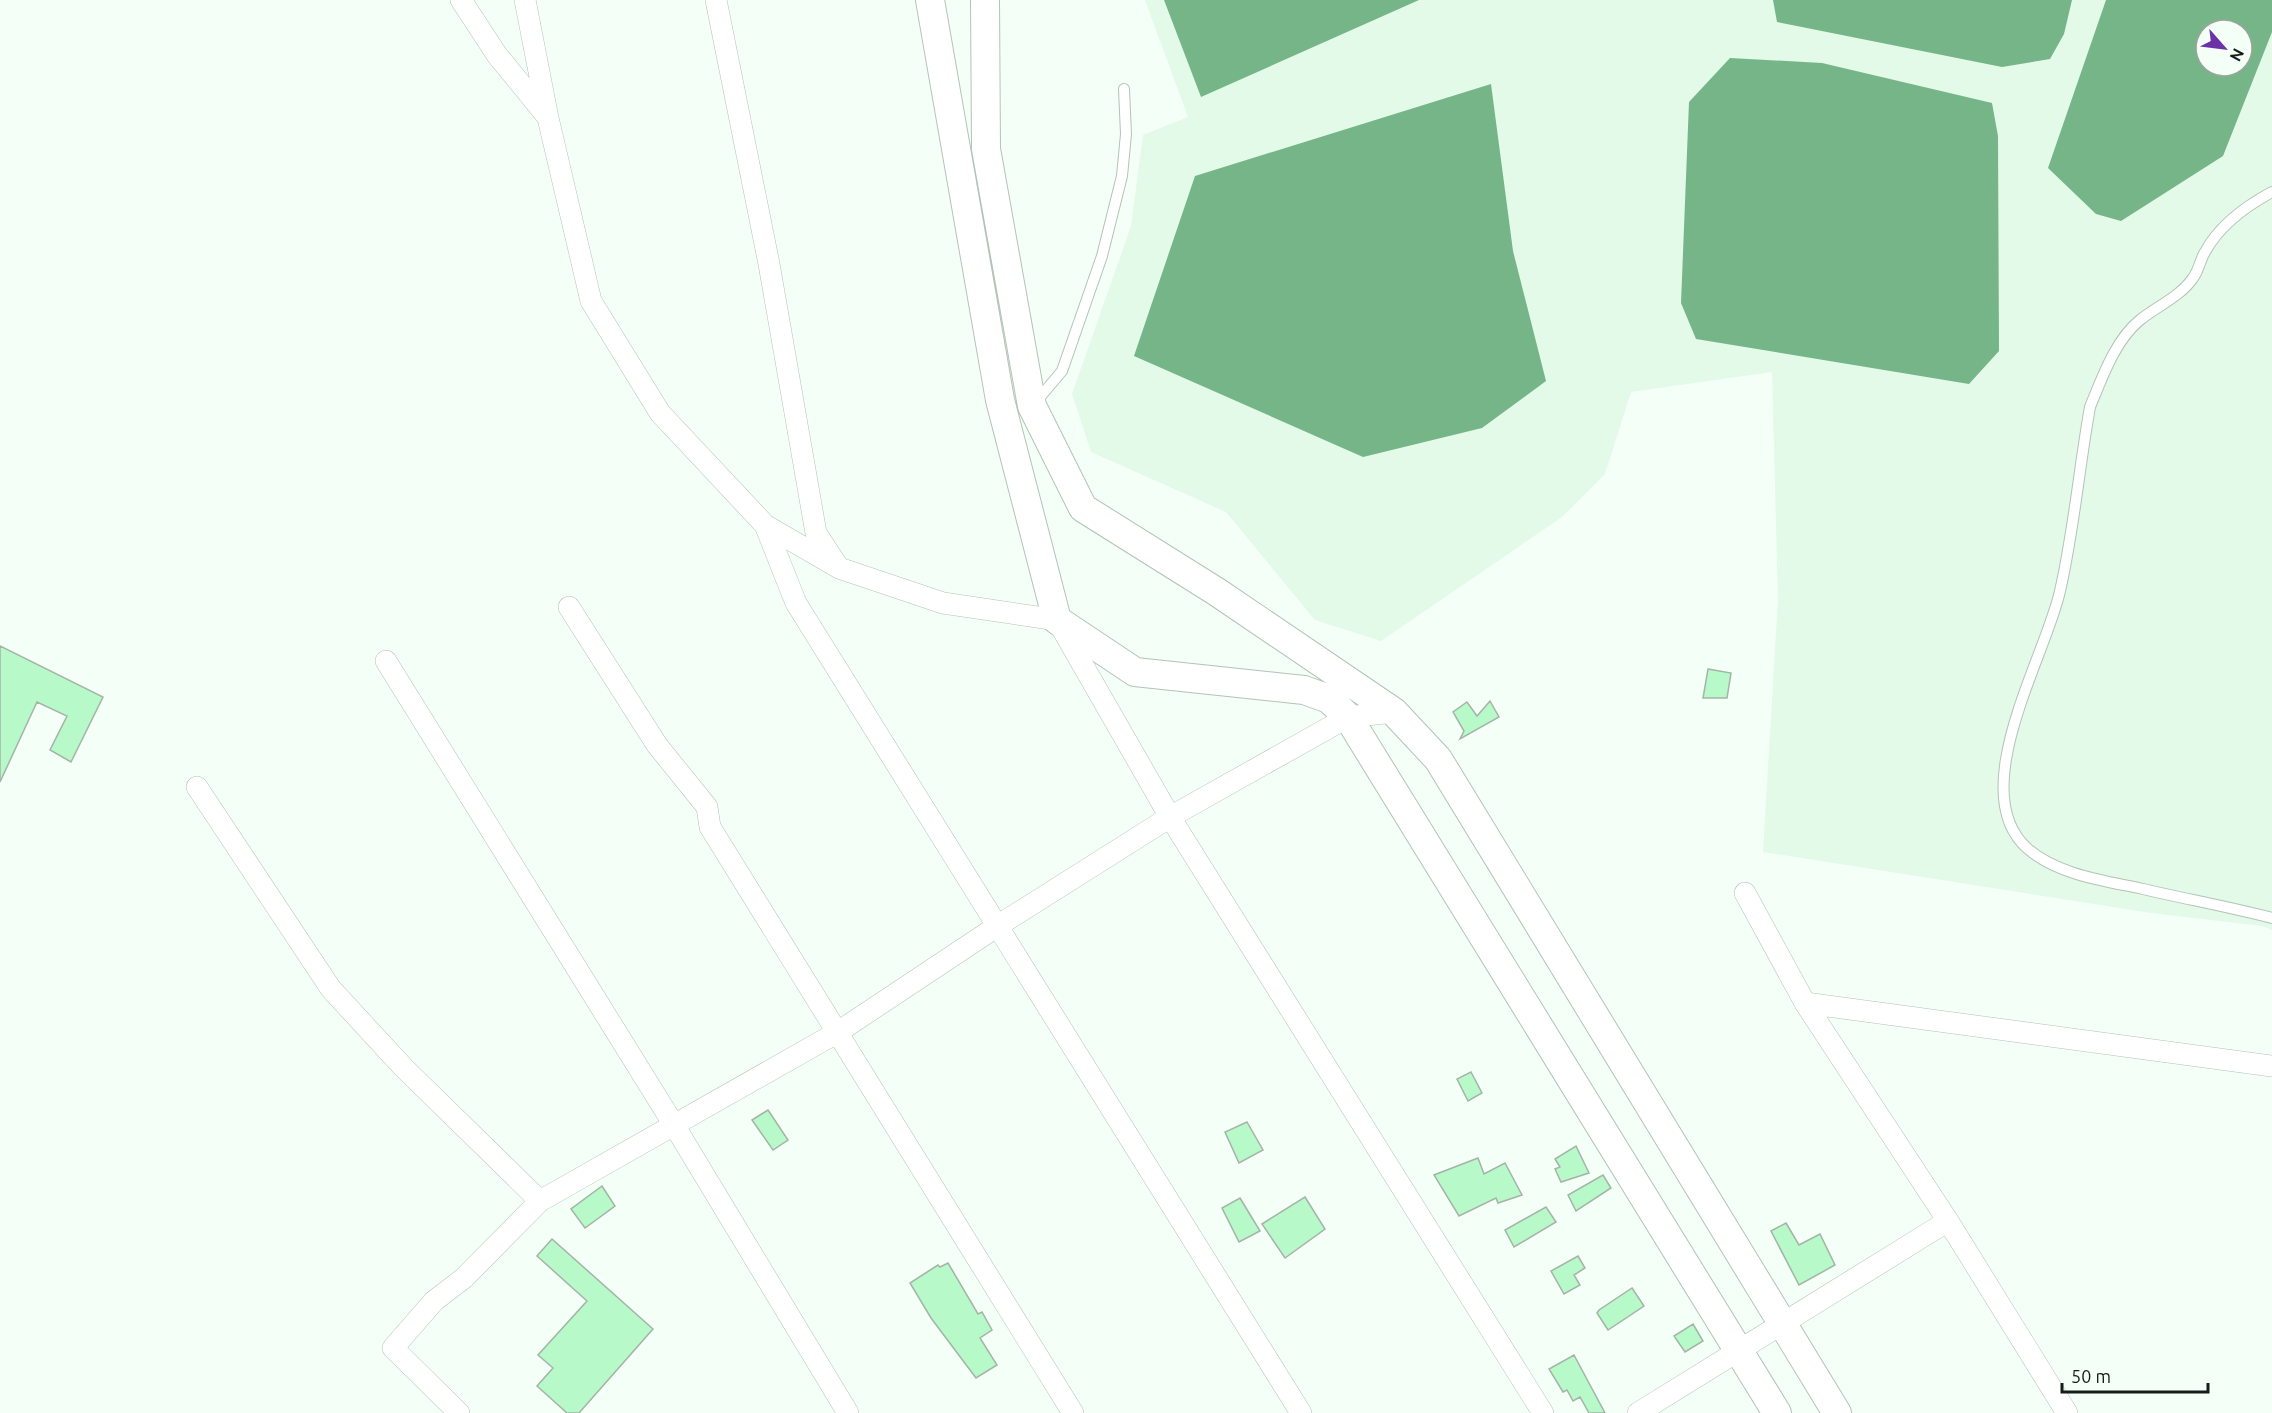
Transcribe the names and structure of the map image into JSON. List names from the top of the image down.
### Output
{
  "scale_bar": "50 m",
  "north": "bottom right"
}
